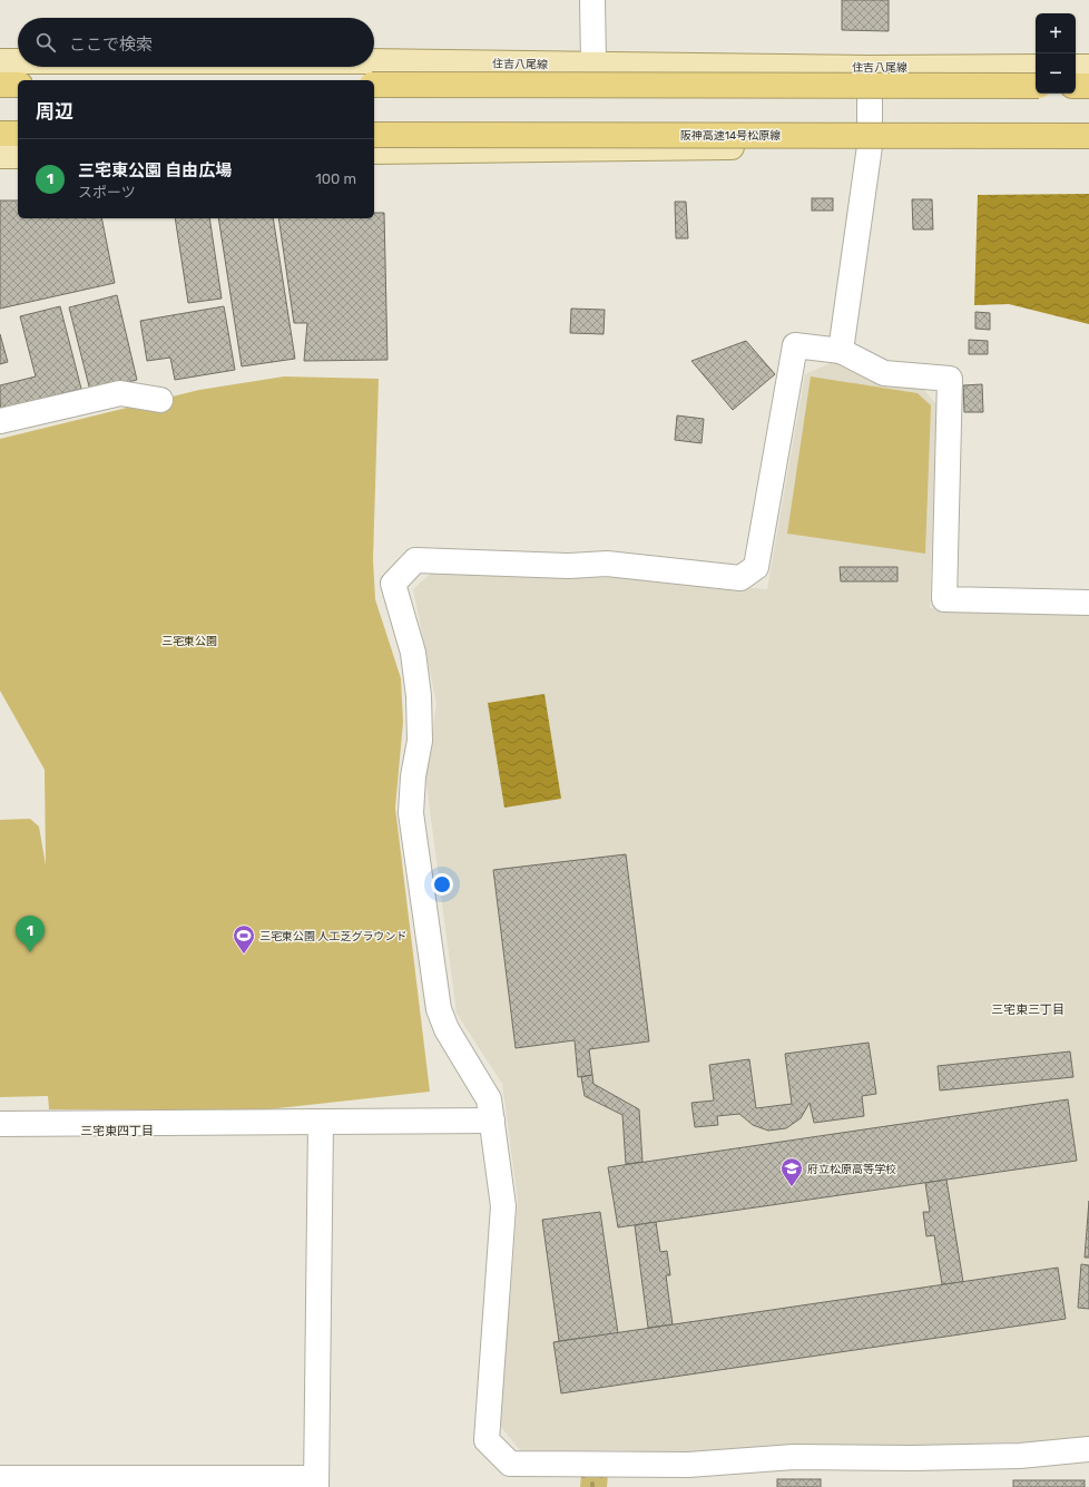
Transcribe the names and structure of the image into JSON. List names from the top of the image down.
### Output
{
  "streets": {
    "highway": ["阪神高速14号松原線"],
    "main road": ["住吉八尾線"]
  },
  "districts": ["三宅東三丁目", "三宅東四丁目"],
  "parks": ["三宅東公園"],
  "places": {
    "sports": ["三宅東公園 人工芝グラウンド"],
    "school or university": ["府立松原高等学校"]
  },
  "page": {
    "map_buttons": ["+", "−"],
    "search": "ここで検索",
    "heading": "周辺",
    "list": [
      {
        "mark": "1",
        "name": "三宅東公園 自由広場",
        "note": "スポーツ",
        "value": "100 m"
      }
    ],
    "pins": "1"
  }
}
